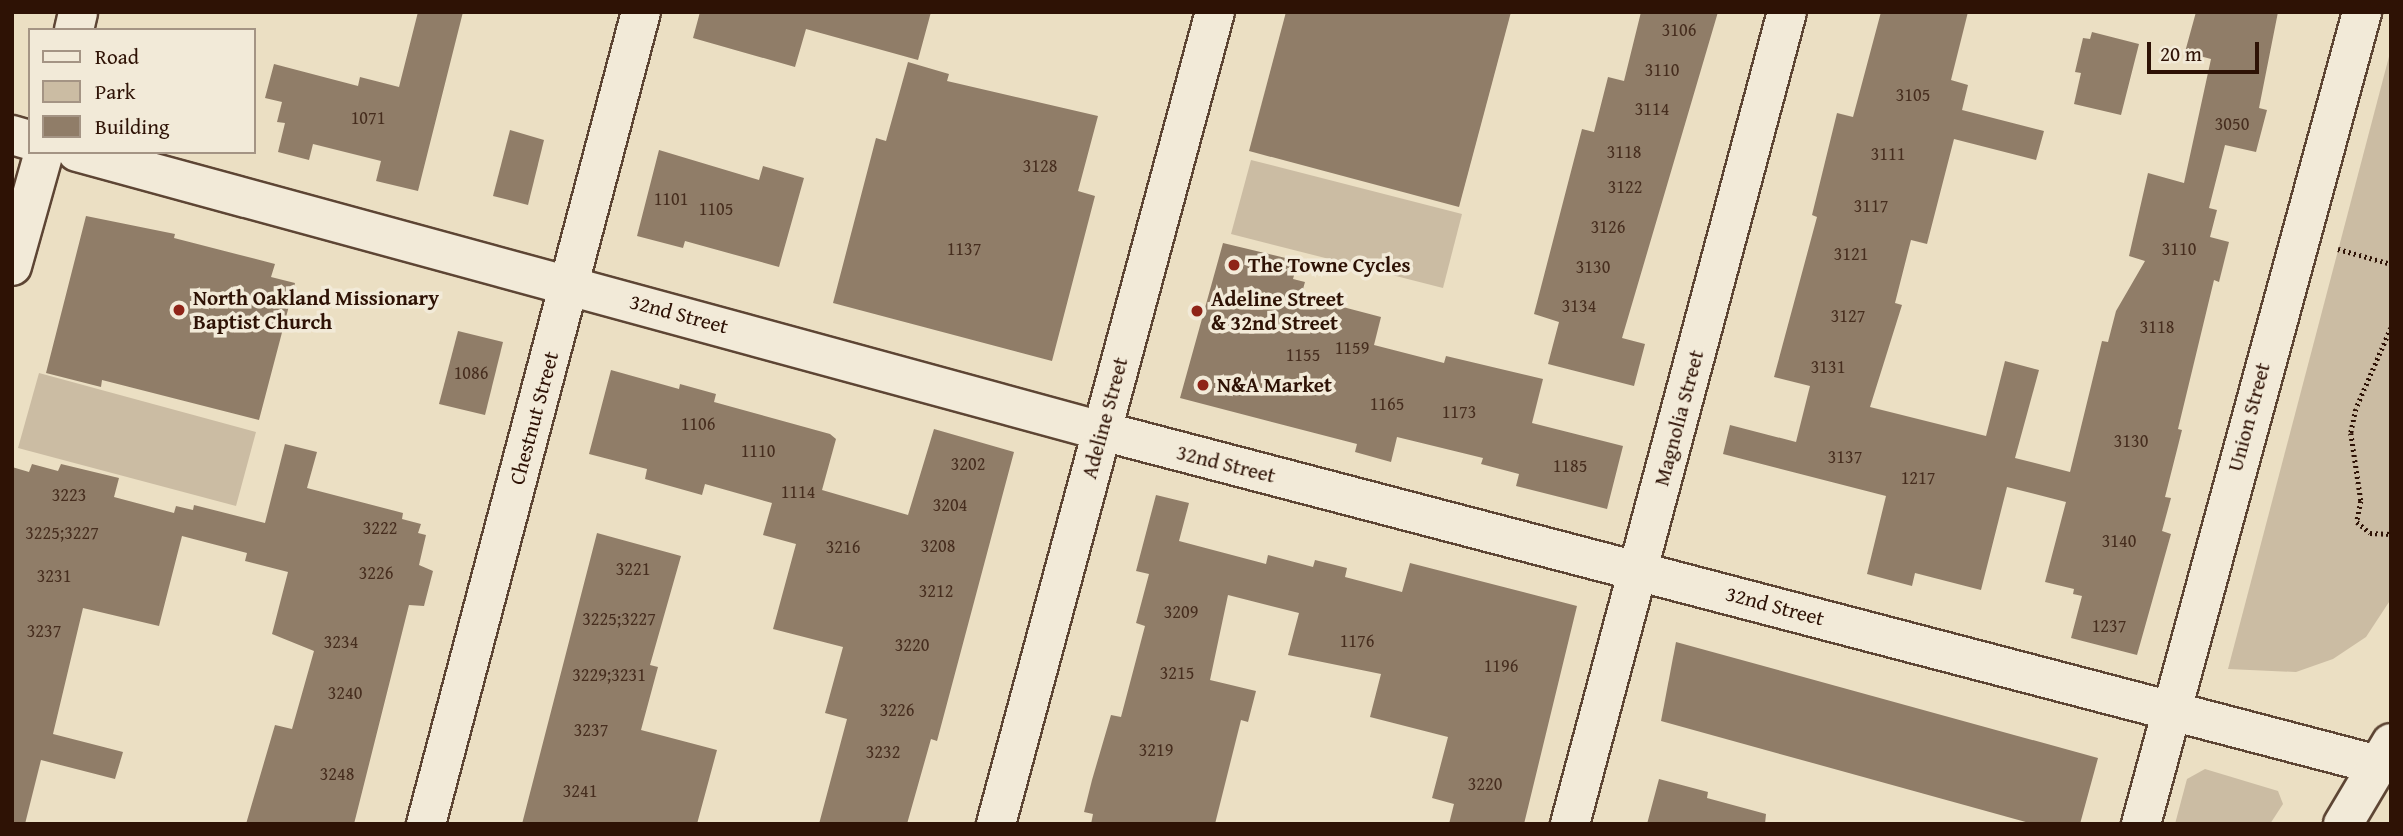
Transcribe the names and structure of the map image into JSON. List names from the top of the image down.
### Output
{
  "streets": {
    "street": [
      "32nd Street",
      "Union Street",
      "Chestnut Street",
      "Adeline Street",
      "Magnolia Street"
    ]
  },
  "crossings": [
    ["32nd Street", "Union Street"],
    ["32nd Street", "Chestnut Street"],
    ["32nd Street", "Adeline Street"],
    ["32nd Street", "Magnolia Street"]
  ],
  "places": [
    "The Towne Cycles",
    "North Oakland Missionary Baptist Church",
    "Adeline Street & 32nd Street",
    "N&A Market"
  ],
  "house_numbers": [
    "3106",
    "3110",
    "3105",
    "3114",
    "1071",
    "3050",
    "3118",
    "3111",
    "3128",
    "3122",
    "1101",
    "3117",
    "1105",
    "3126",
    "1137",
    "3110",
    "3121",
    "3130",
    "3134",
    "3127",
    "3118",
    "1159",
    "1155",
    "3131",
    "1086",
    "1165",
    "1173",
    "1106",
    "3130",
    "1110",
    "3137",
    "3202",
    "1185",
    "1217",
    "1114",
    "3223",
    "3204",
    "3222",
    "3225;3227",
    "3140",
    "3208",
    "3216",
    "3221",
    "3226",
    "3231",
    "3212",
    "3209",
    "3225;3227",
    "1237",
    "3237",
    "1176",
    "3234",
    "3220",
    "1196",
    "3215",
    "3229;3231",
    "3240",
    "3226",
    "3237",
    "3219",
    "3232",
    "3248",
    "3220",
    "3241"
  ],
  "legend": ["Road", "Park", "Building"],
  "scale_bar": "20 m"
}
